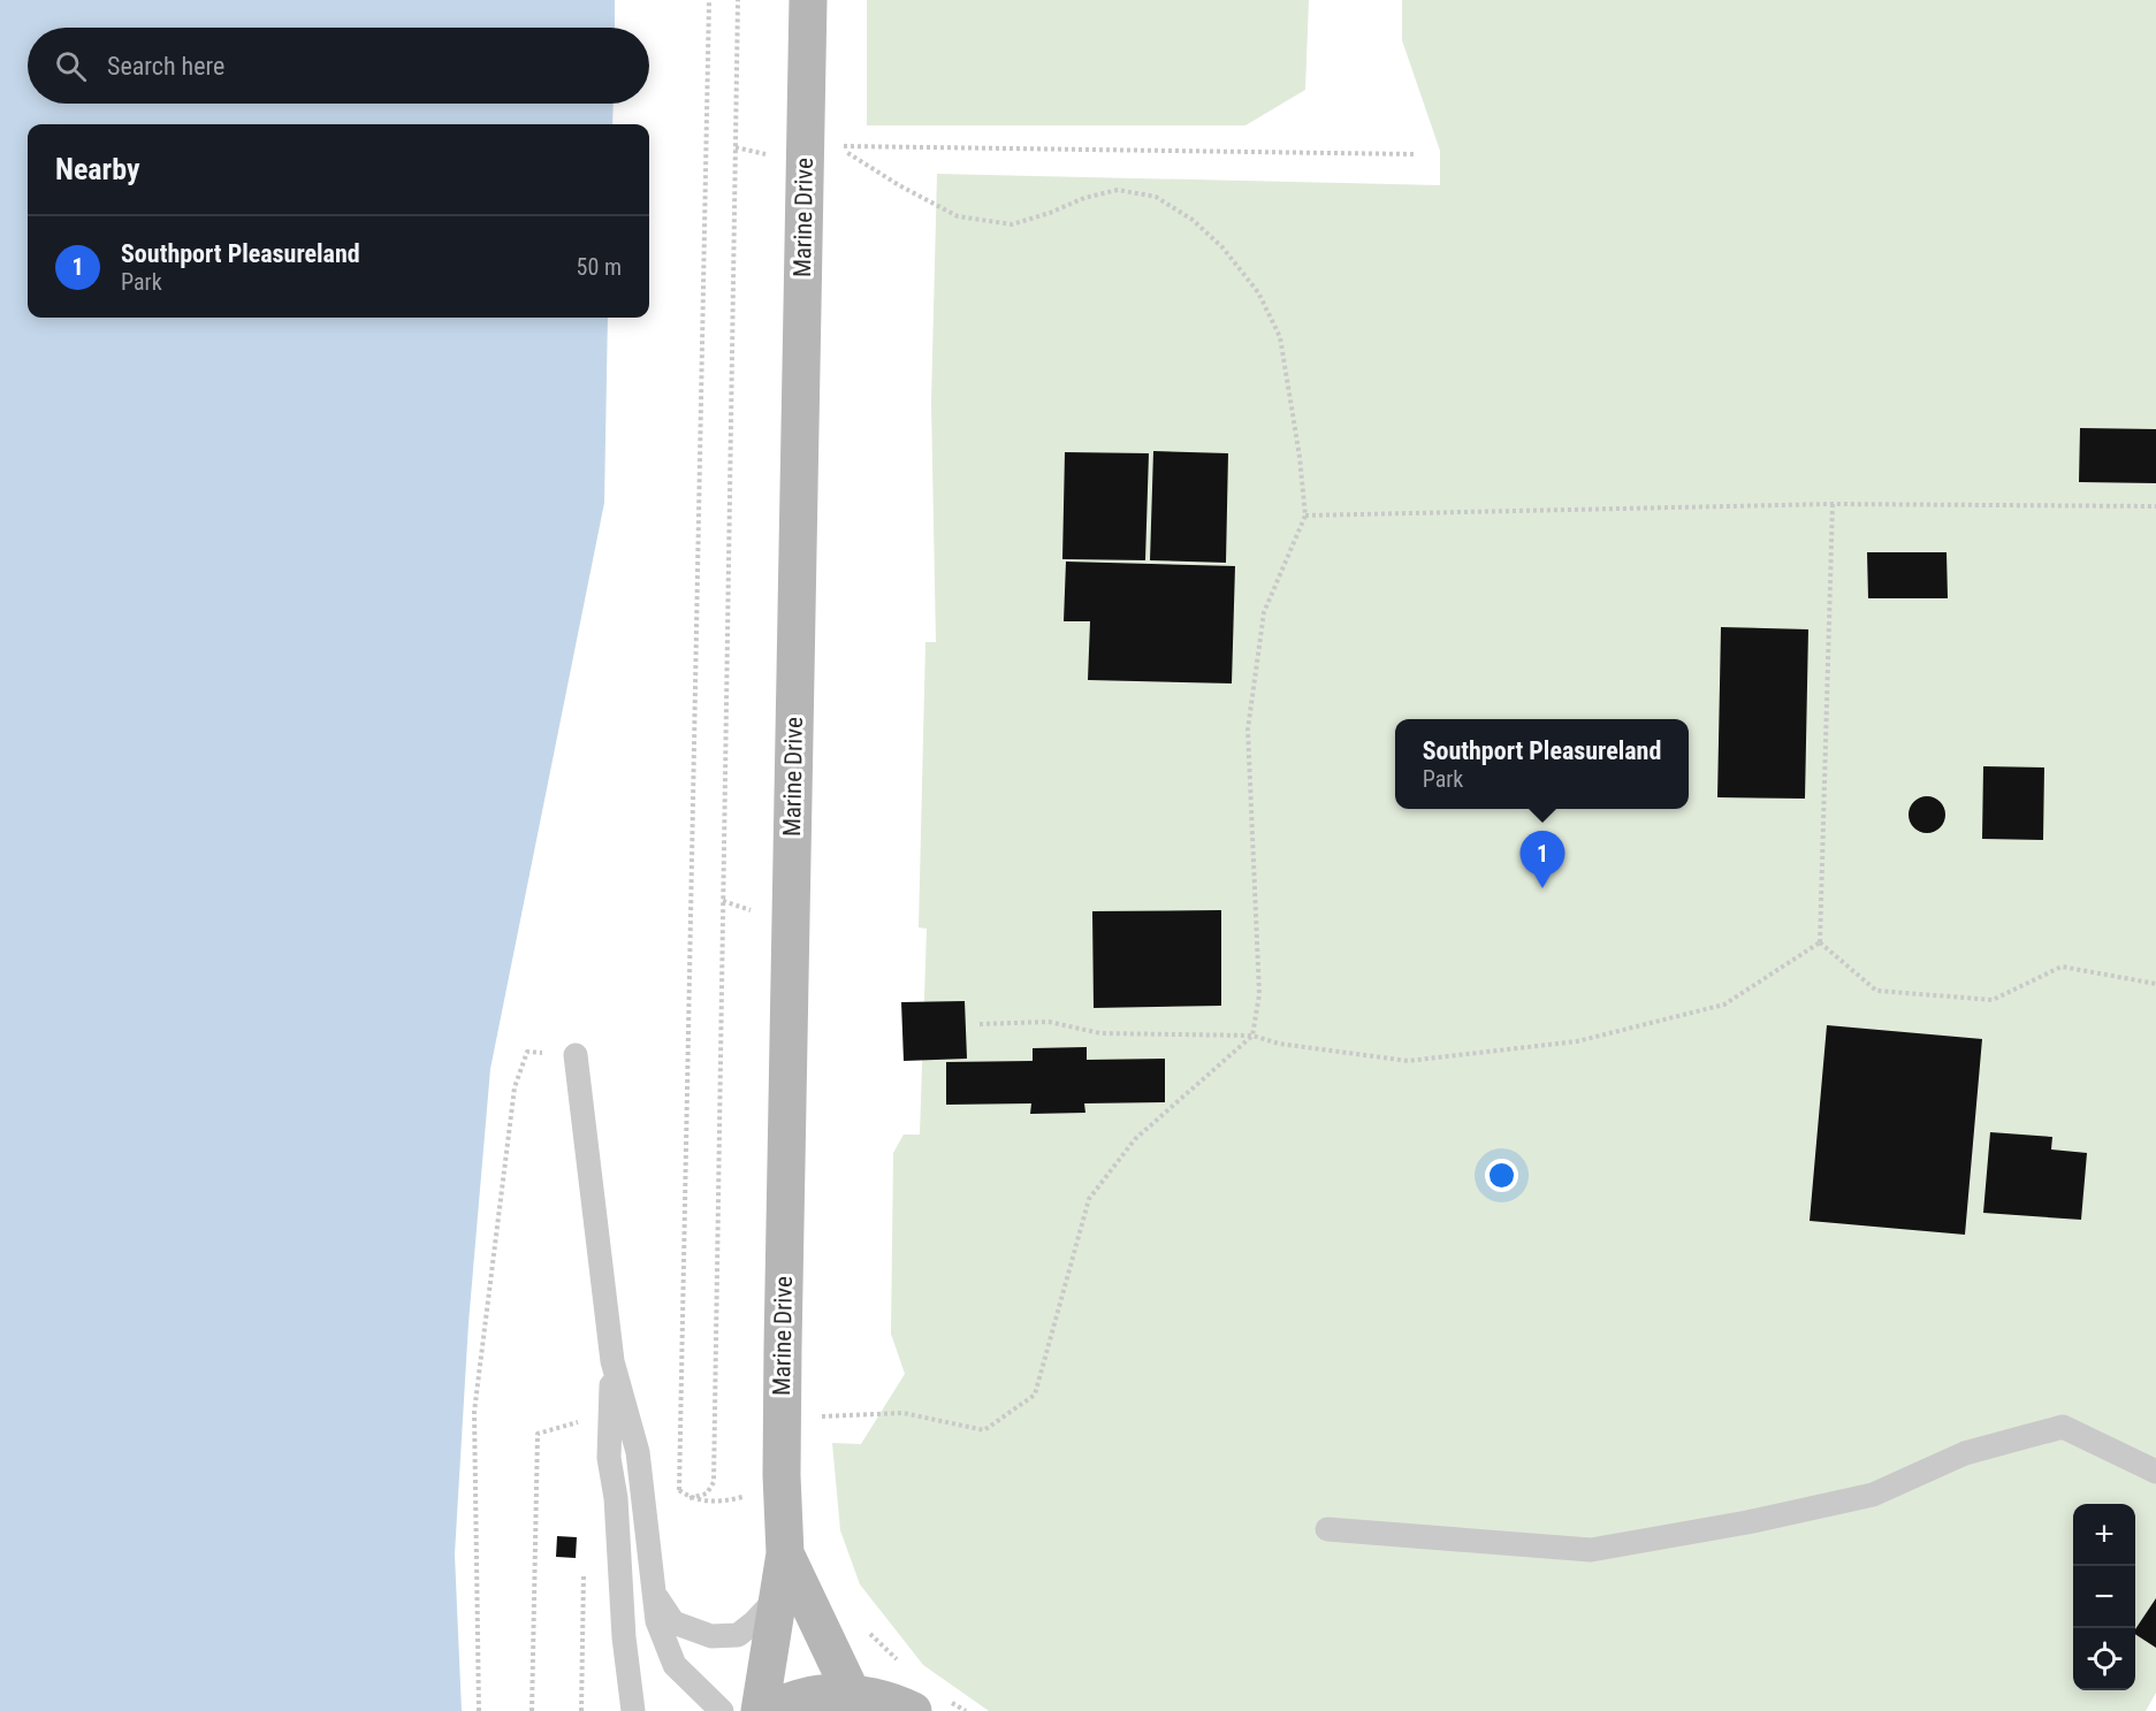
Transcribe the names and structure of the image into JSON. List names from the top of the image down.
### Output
{
  "streets": {
    "street": ["Marine Drive"]
  },
  "page": {
    "search": "Search here",
    "heading": "Nearby",
    "list": [
      {
        "mark": "1",
        "name": "Southport Pleasureland",
        "note": "Park",
        "value": "50 m"
      }
    ],
    "popup": ["Southport Pleasureland", "Park"],
    "pins": "1",
    "map_buttons": ["+", "−"]
  }
}
